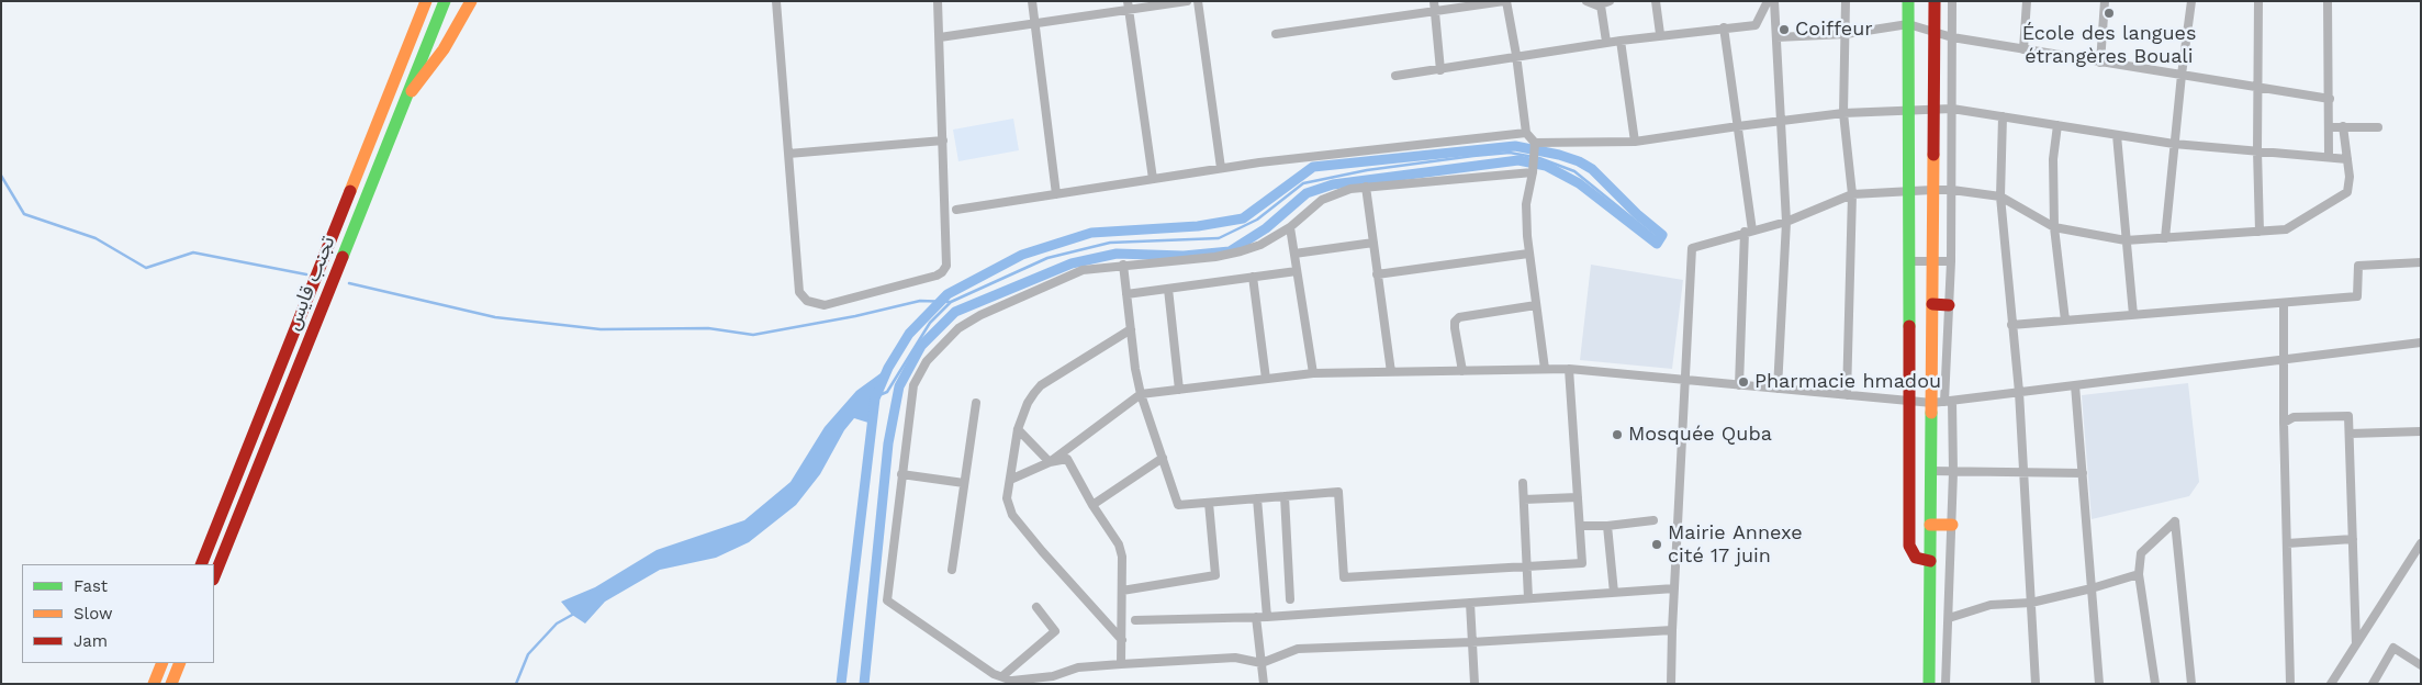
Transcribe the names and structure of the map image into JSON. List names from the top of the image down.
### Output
{
  "streets": {
    "main road": ["تجنب قايس"]
  },
  "places": [
    "École des langues étrangères Bouali",
    "Coiffeur",
    "Pharmacie hmadou",
    "Mosquée Quba",
    "Mairie Annexe cité 17 juin"
  ],
  "legend": ["Fast", "Slow", "Jam"]
}
